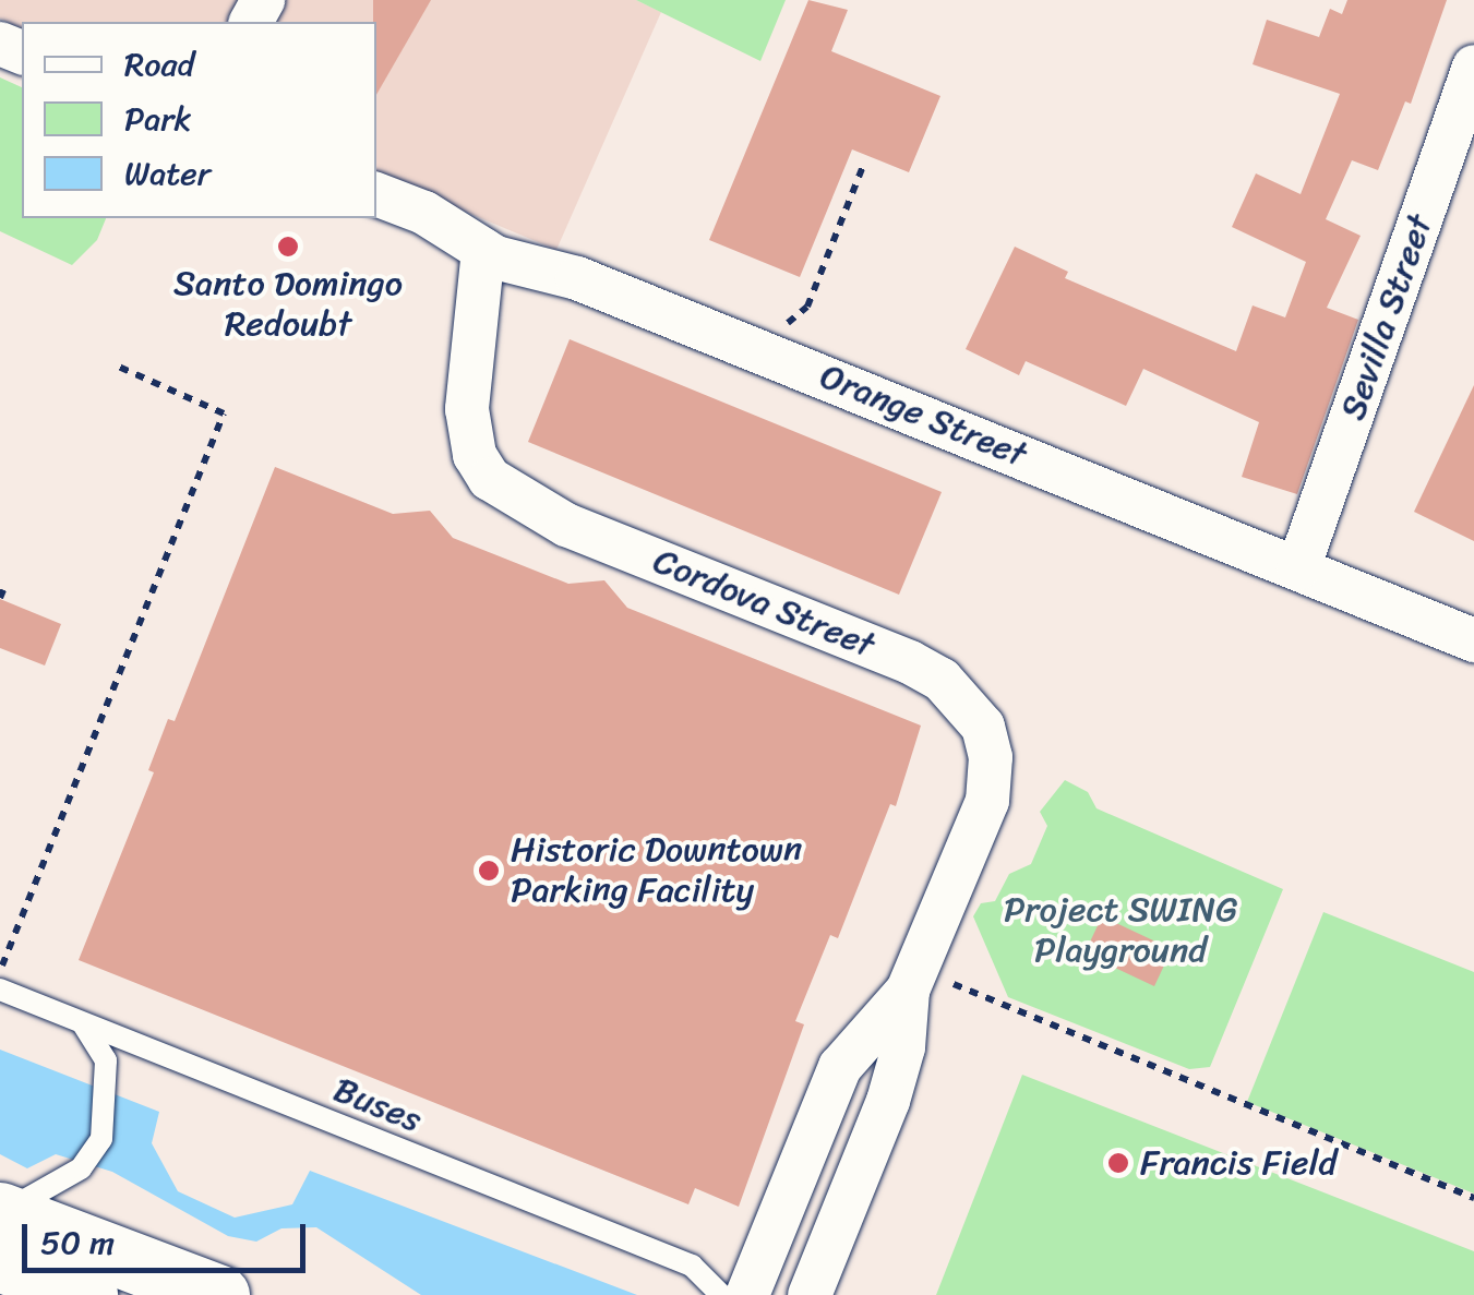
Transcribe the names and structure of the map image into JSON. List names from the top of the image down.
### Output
{
  "streets": {
    "street": ["Sevilla Street", "Orange Street", "Cordova Street"],
    "lane": ["Buses"]
  },
  "crossings": [
    ["Sevilla Street", "Orange Street"],
    ["Orange Street", "Cordova Street"]
  ],
  "parks": ["Project SWING Playground"],
  "places": ["Santo Domingo Redoubt", "Historic Downtown Parking Facility", "Francis Field"],
  "legend": ["Road", "Park", "Water"],
  "scale_bar": "50 m"
}
